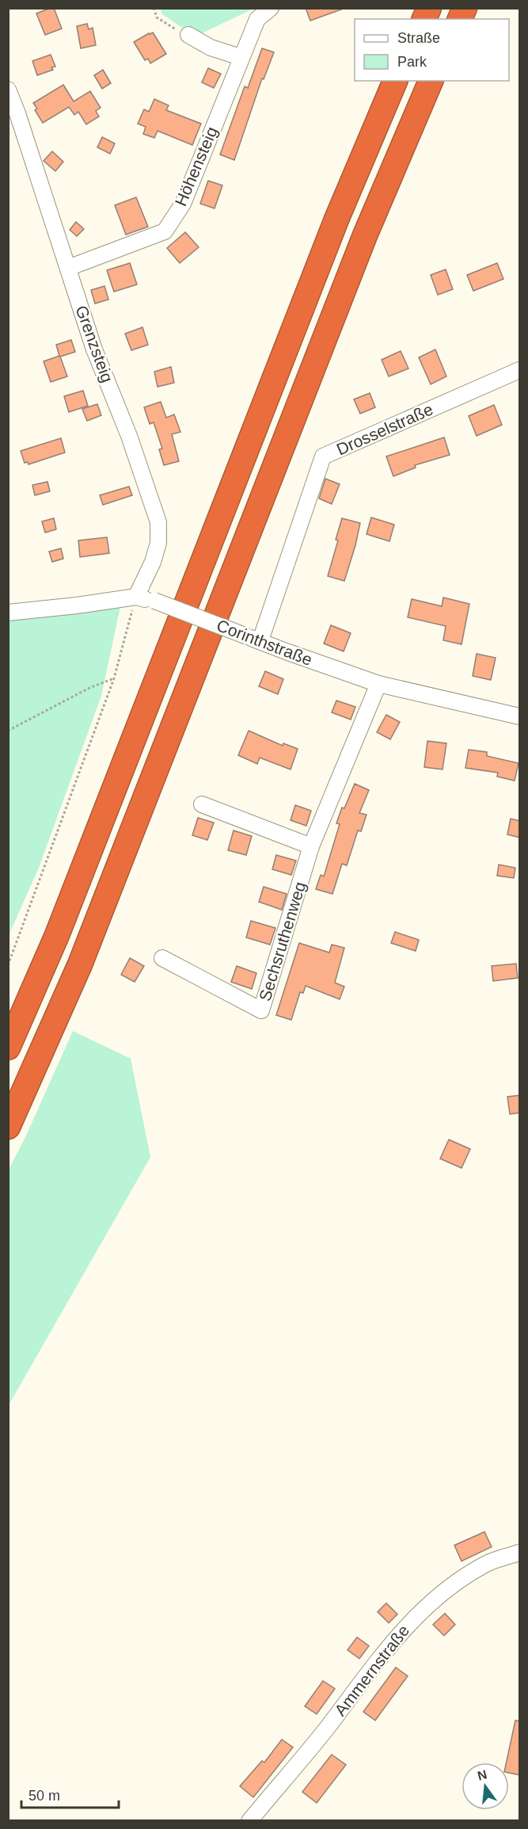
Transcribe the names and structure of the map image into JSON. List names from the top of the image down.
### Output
{
  "streets": {
    "street": [
      "Höhensteig",
      "Grenzsteig",
      "Drosselstraße",
      "Corinthstraße",
      "Sechsruthenweg",
      "Ammernstraße"
    ]
  },
  "crossings": [
    ["Höhensteig", "Grenzsteig"],
    ["Grenzsteig", "Corinthstraße"],
    ["Drosselstraße", "Corinthstraße"],
    ["Corinthstraße", "Sechsruthenweg"]
  ],
  "legend": ["Straße", "Park"],
  "scale_bar": "50 m",
  "north": "top"
}
